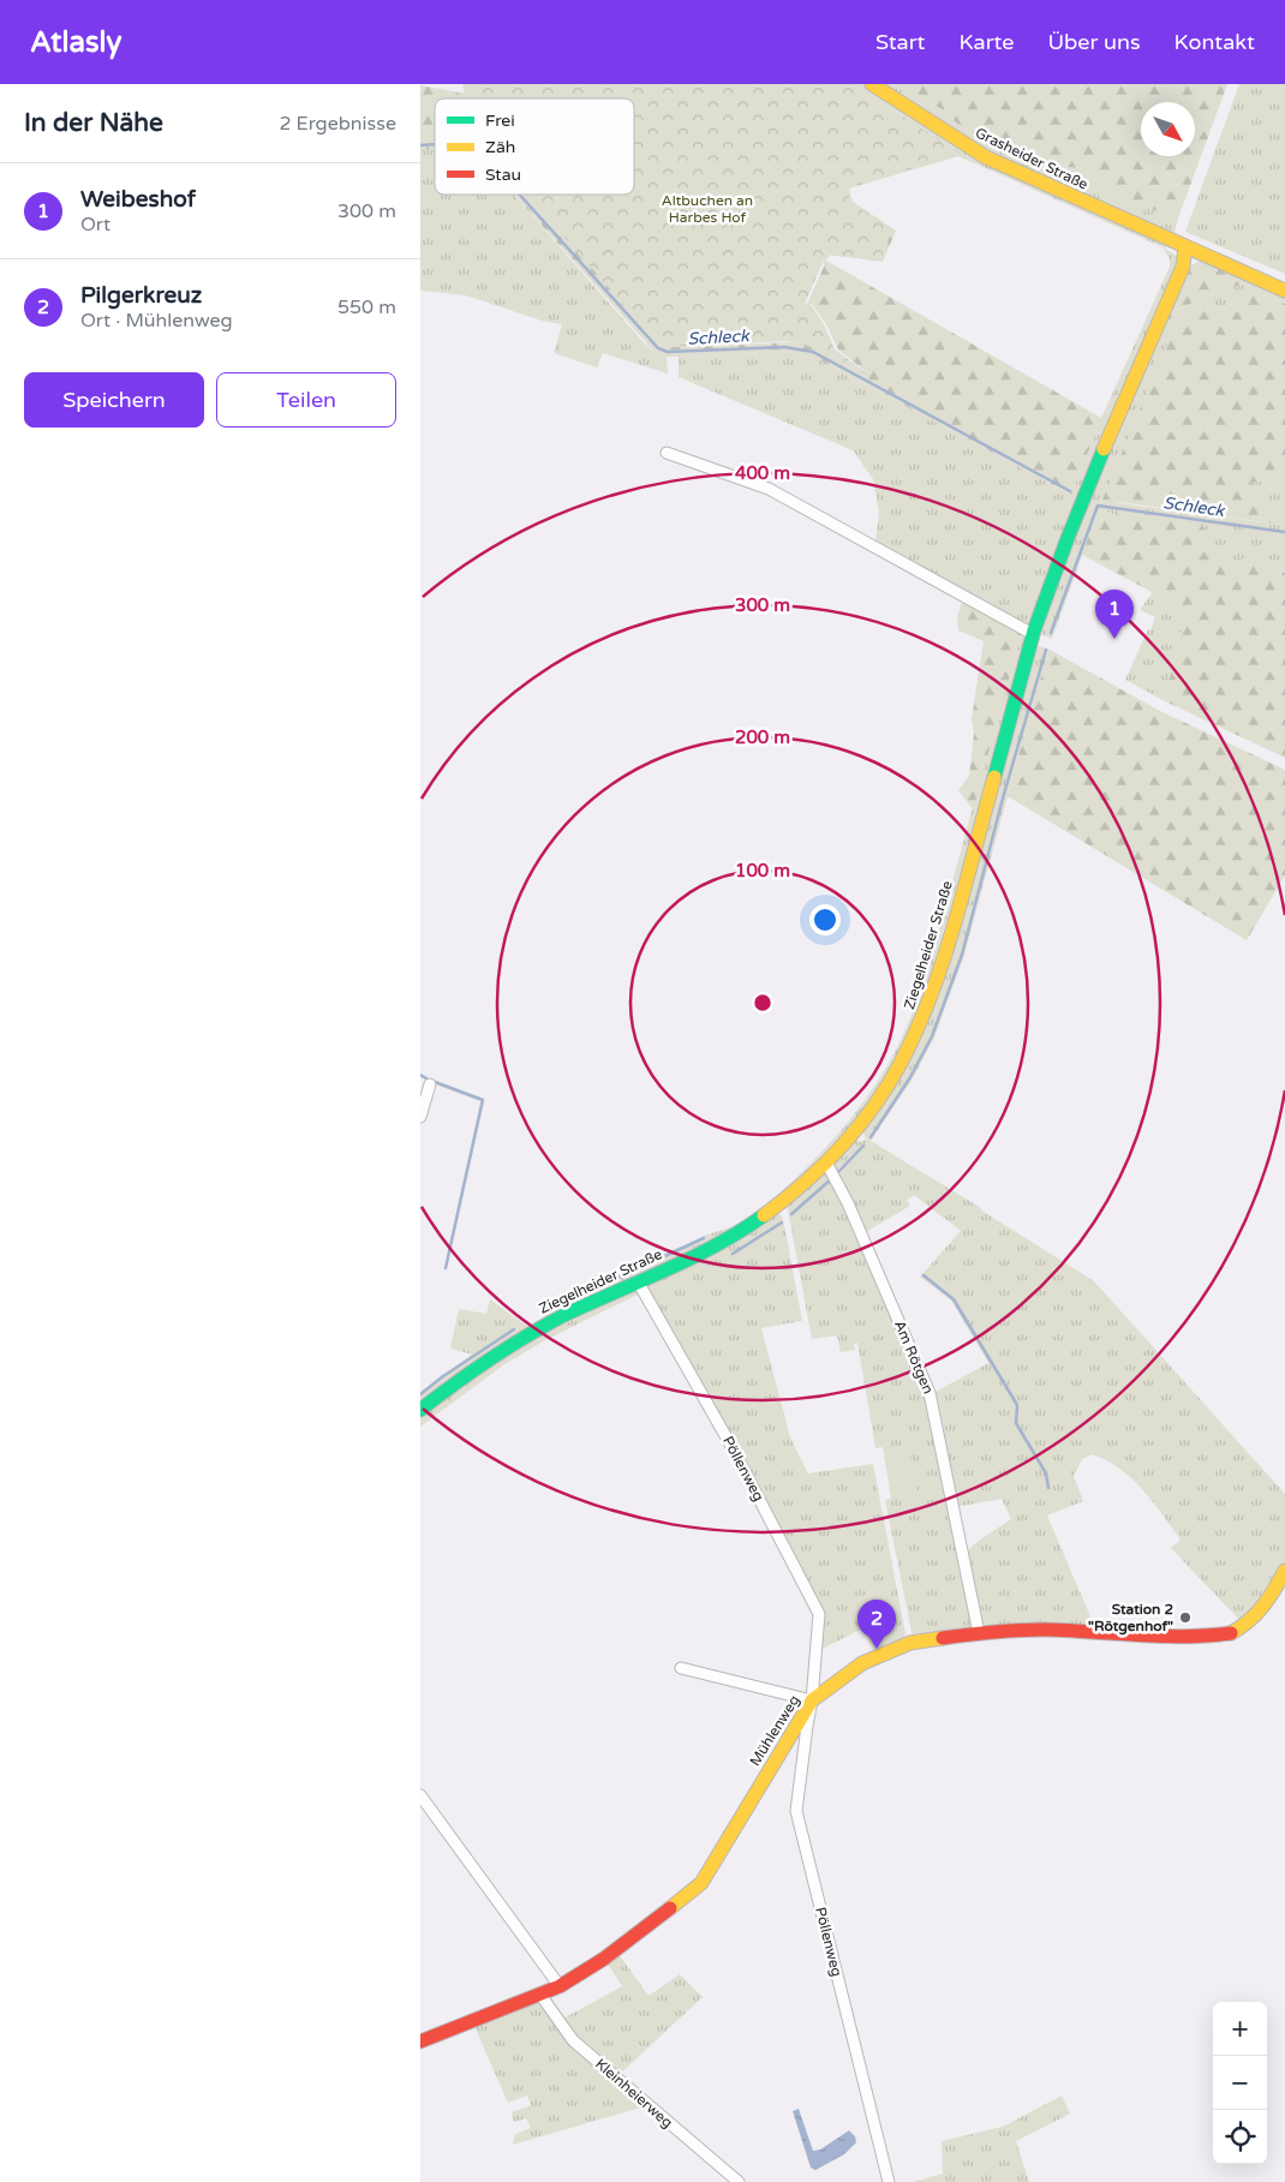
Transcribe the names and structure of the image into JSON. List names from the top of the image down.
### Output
{
  "streets": {
    "street": [
      "Grasheider Straße",
      "Ziegelheider Straße",
      "Am Rötgen",
      "Pöllenweg",
      "Mühlenweg",
      "Kleinheierweg"
    ]
  },
  "crossings": [
    ["Grasheider Straße", "Ziegelheider Straße"],
    ["Ziegelheider Straße", "Am Rötgen"],
    ["Ziegelheider Straße", "Pöllenweg"],
    ["Am Rötgen", "Mühlenweg"],
    ["Pöllenweg", "Mühlenweg"],
    ["Mühlenweg", "Kleinheierweg"]
  ],
  "water": ["Schleck"],
  "parks": ["Altbuchen an Harbes Hof"],
  "places": ["Station 2 \"Rötgenhof\""],
  "legend": ["Frei", "Zäh", "Stau"],
  "north": "bottom right",
  "page": {
    "header": "Atlasly",
    "nav": [
      "Start",
      "Karte",
      "Über uns",
      "Kontakt"
    ],
    "heading": ["In der Nähe", "2 Ergebnisse"],
    "list": [
      {
        "mark": "1",
        "name": "Weibeshof",
        "note": "Ort",
        "value": "300 m"
      },
      {
        "mark": "2",
        "name": "Pilgerkreuz",
        "note": "Ort · Mühlenweg",
        "value": "550 m"
      }
    ],
    "buttons": ["Speichern", "Teilen"],
    "pins": ["1", "2"],
    "map_buttons": ["+", "−"]
  },
  "rings": [
    "400 m",
    "300 m",
    "200 m",
    "100 m"
  ]
}
